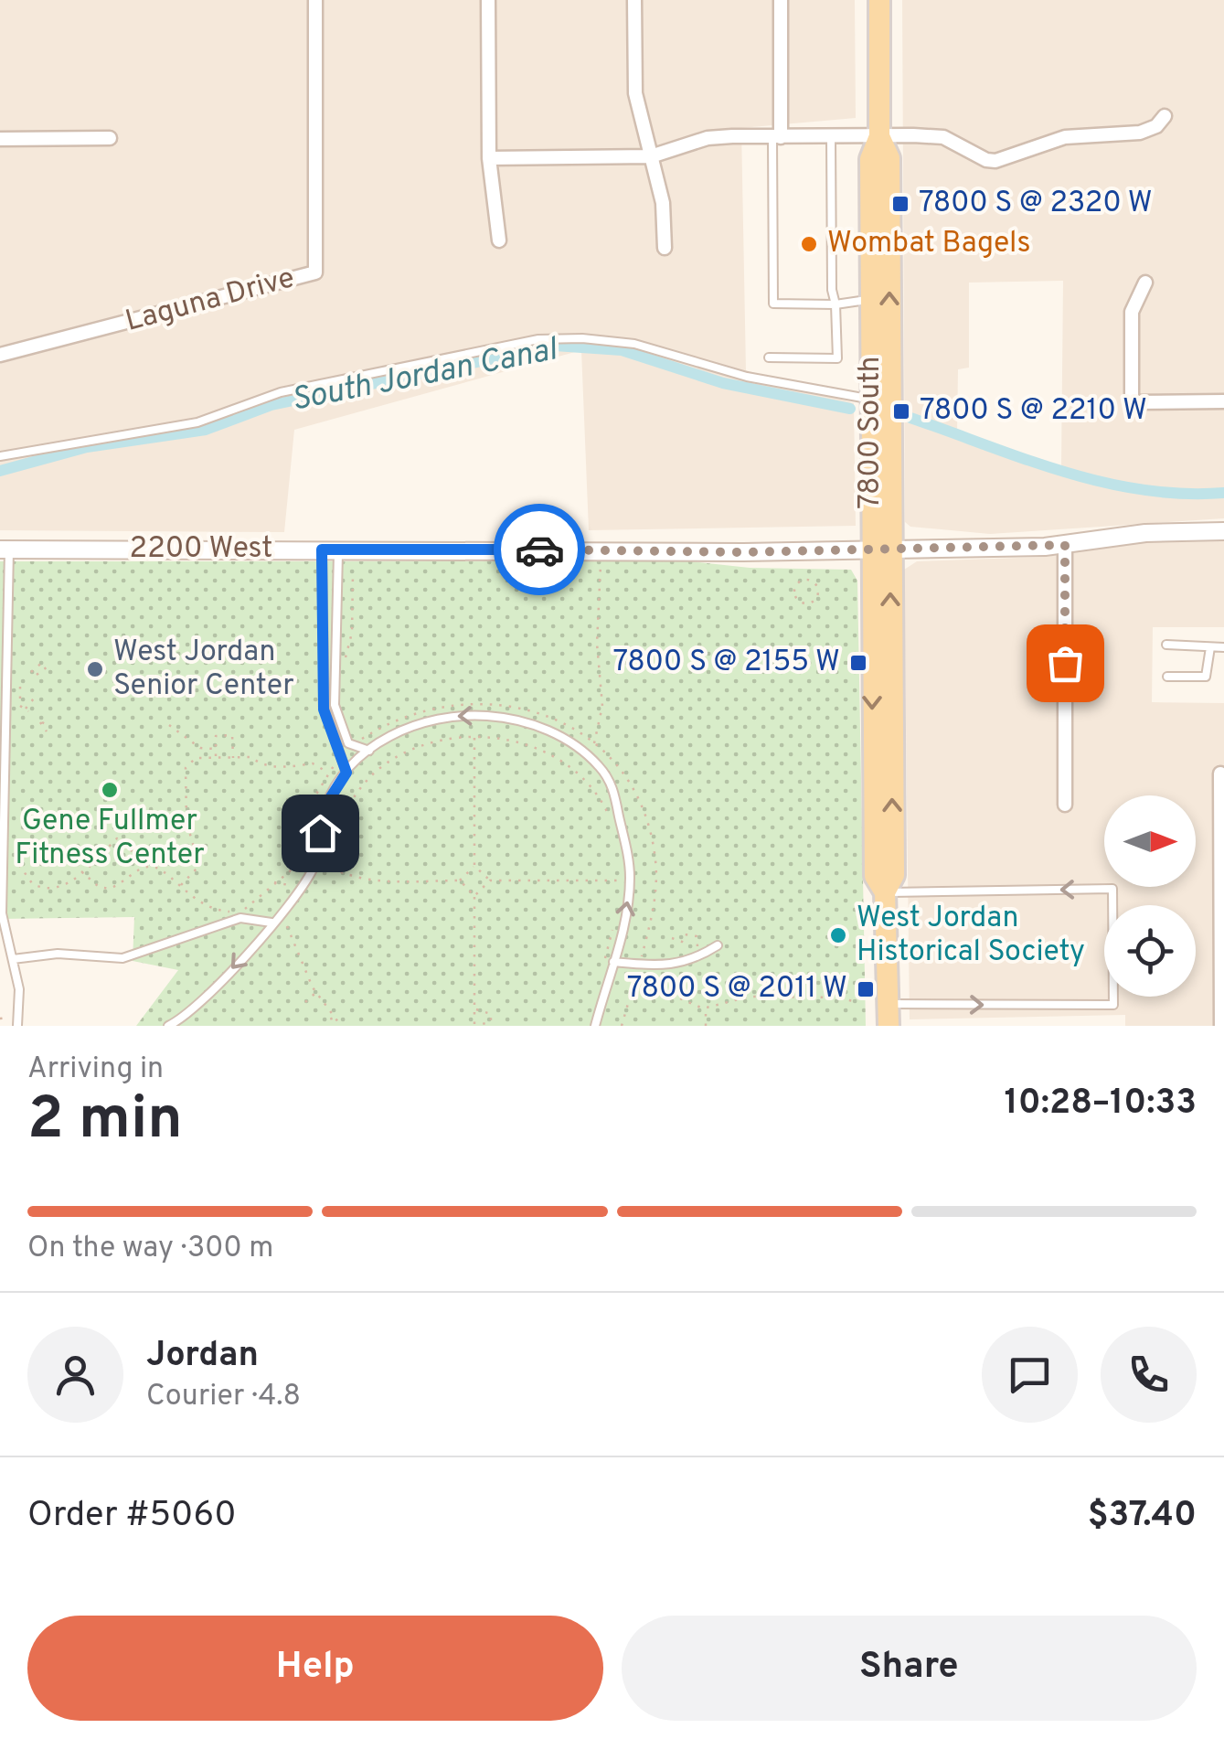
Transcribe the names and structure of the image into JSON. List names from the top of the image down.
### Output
{
  "streets": {
    "main road": ["7800 South"],
    "street": ["Laguna Drive", "2200 West"]
  },
  "crossings": [
    ["7800 South", "2200 West"]
  ],
  "water": ["South Jordan Canal"],
  "places": {
    "transit": [
      "7800 S @ 2320 W",
      "7800 S @ 2210 W",
      "7800 S @ 2155 W",
      "7800 S @ 2011 W"
    ],
    "other": [
      "Wombat Bagels",
      "West Jordan Senior Center",
      "Gene Fullmer Fitness Center",
      "West Jordan Historical Society"
    ]
  },
  "north": "right",
  "page": {
    "heading": ["2 min", "Arriving in", "10:28–10:33"],
    "panel": [
      "Jordan",
      "Courier · 4.8",
      "Order #5060",
      "$37.40"
    ],
    "bar": "On the way · 300 m",
    "buttons": ["Help", "Share"]
  }
}
